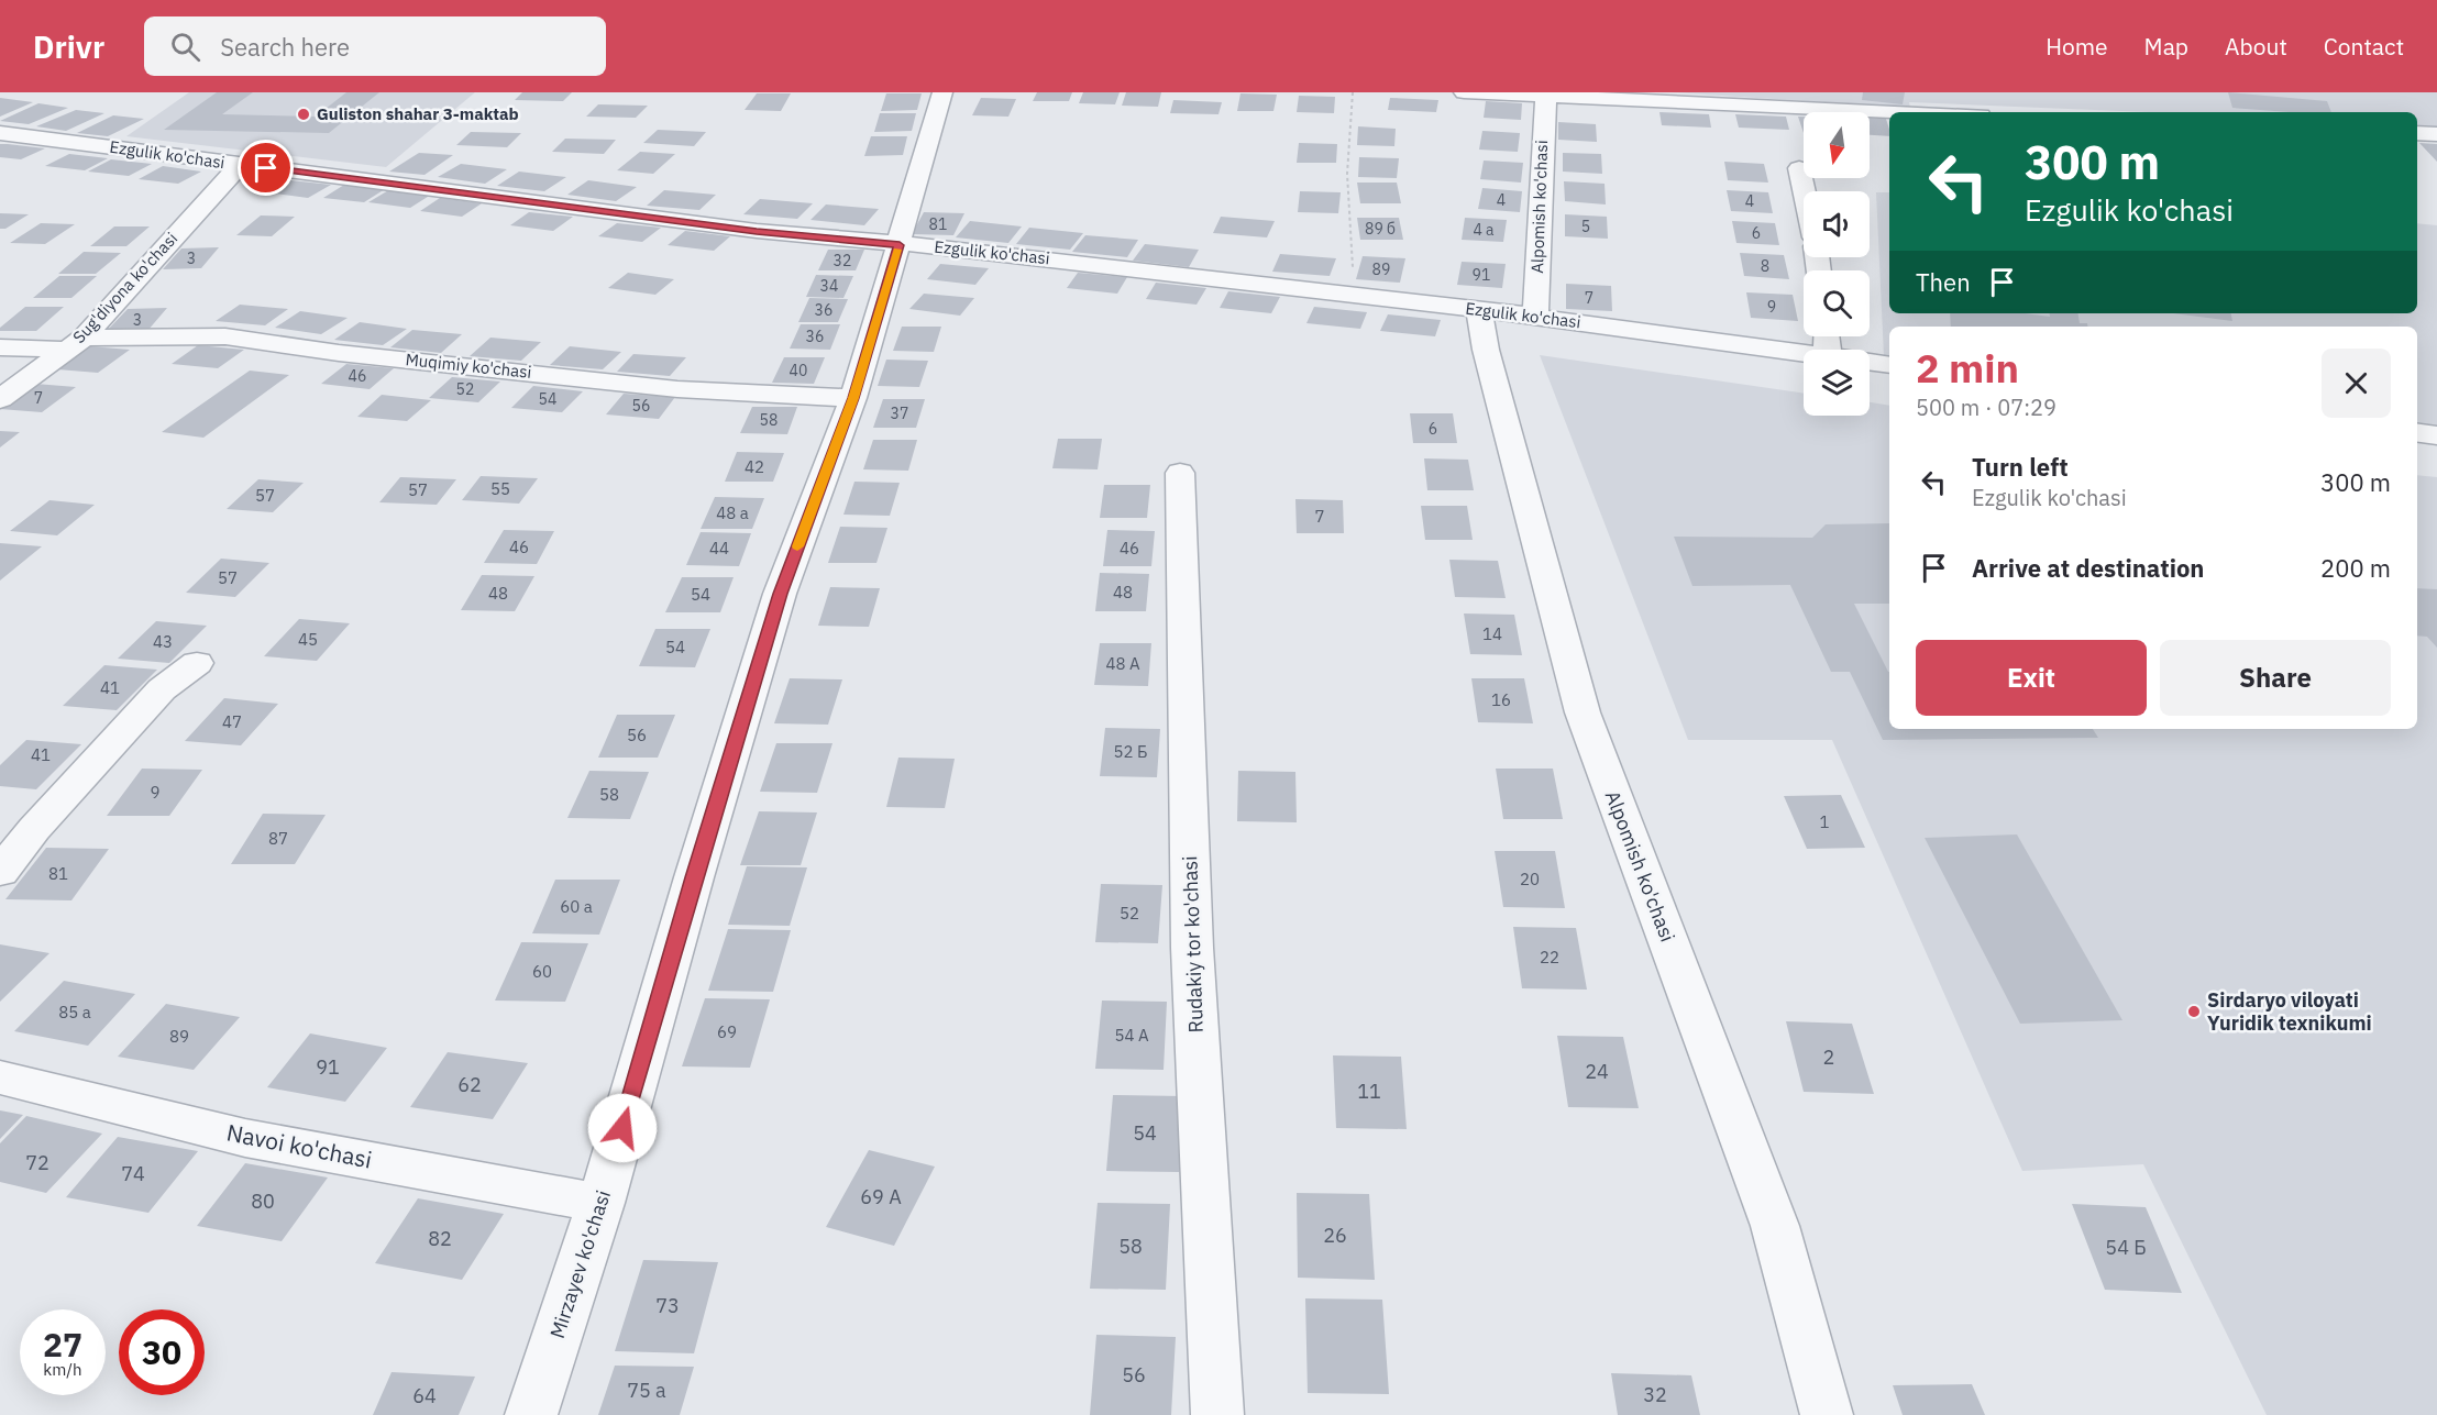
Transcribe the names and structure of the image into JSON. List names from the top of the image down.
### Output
{
  "streets": {
    "street": [
      "Ezgulik ko'chasi",
      "Alpomish ko'chasi",
      "Sug'diyona ko'chasi",
      "Muqimiy ko'chasi",
      "Rudakiy tor ko'chasi",
      "Navoi ko'chasi",
      "Mirzayev ko'chasi"
    ]
  },
  "crossings": [
    ["Ezgulik ko'chasi", "Alpomish ko'chasi"],
    ["Ezgulik ko'chasi", "Sug'diyona ko'chasi"],
    ["Ezgulik ko'chasi", "Mirzayev ko'chasi"],
    ["Sug'diyona ko'chasi", "Muqimiy ko'chasi"],
    ["Muqimiy ko'chasi", "Mirzayev ko'chasi"],
    ["Navoi ko'chasi", "Mirzayev ko'chasi"]
  ],
  "places": ["Guliston shahar 3-maktab", "Sirdaryo viloyati Yuridik texnikumi"],
  "house_numbers": [
    "4",
    "4",
    "81",
    "5",
    "89 б",
    "4 а",
    "6",
    "3",
    "32",
    "8",
    "89",
    "91",
    "34",
    "7",
    "9",
    "36",
    "3",
    "36",
    "40",
    "46",
    "52",
    "7",
    "54",
    "56",
    "37",
    "58",
    "6",
    "42",
    "55",
    "57",
    "57",
    "48 а",
    "7",
    "46",
    "44",
    "46",
    "57",
    "48",
    "48",
    "54",
    "14",
    "45",
    "43",
    "54",
    "48 А",
    "41",
    "16",
    "47",
    "56",
    "52 Б",
    "41",
    "9",
    "58",
    "1",
    "87",
    "81",
    "20",
    "60 а",
    "52",
    "22",
    "60",
    "85 а",
    "69",
    "54 А",
    "89",
    "2",
    "91",
    "24",
    "62",
    "11",
    "54",
    "72",
    "74",
    "69 А",
    "80",
    "26",
    "82",
    "58",
    "54 Б",
    "73",
    "56",
    "75 а",
    "32",
    "64"
  ],
  "north": "bottom",
  "page": {
    "header": "Drivr",
    "search": "Search here",
    "nav": [
      "Home",
      "Map",
      "About",
      "Contact"
    ],
    "turn": ["300 m", "Ezgulik ko'chasi"],
    "then": "Then",
    "heading": ["2 min", "500 m · 07:29"],
    "list": [
      {
        "name": "Turn left",
        "note": "Ezgulik ko'chasi",
        "value": "300 m"
      },
      {
        "name": "Arrive at destination",
        "value": "200 m"
      }
    ],
    "buttons": ["Exit", "Share"],
    "speed": "27 km/h",
    "limit": "30"
  }
}
